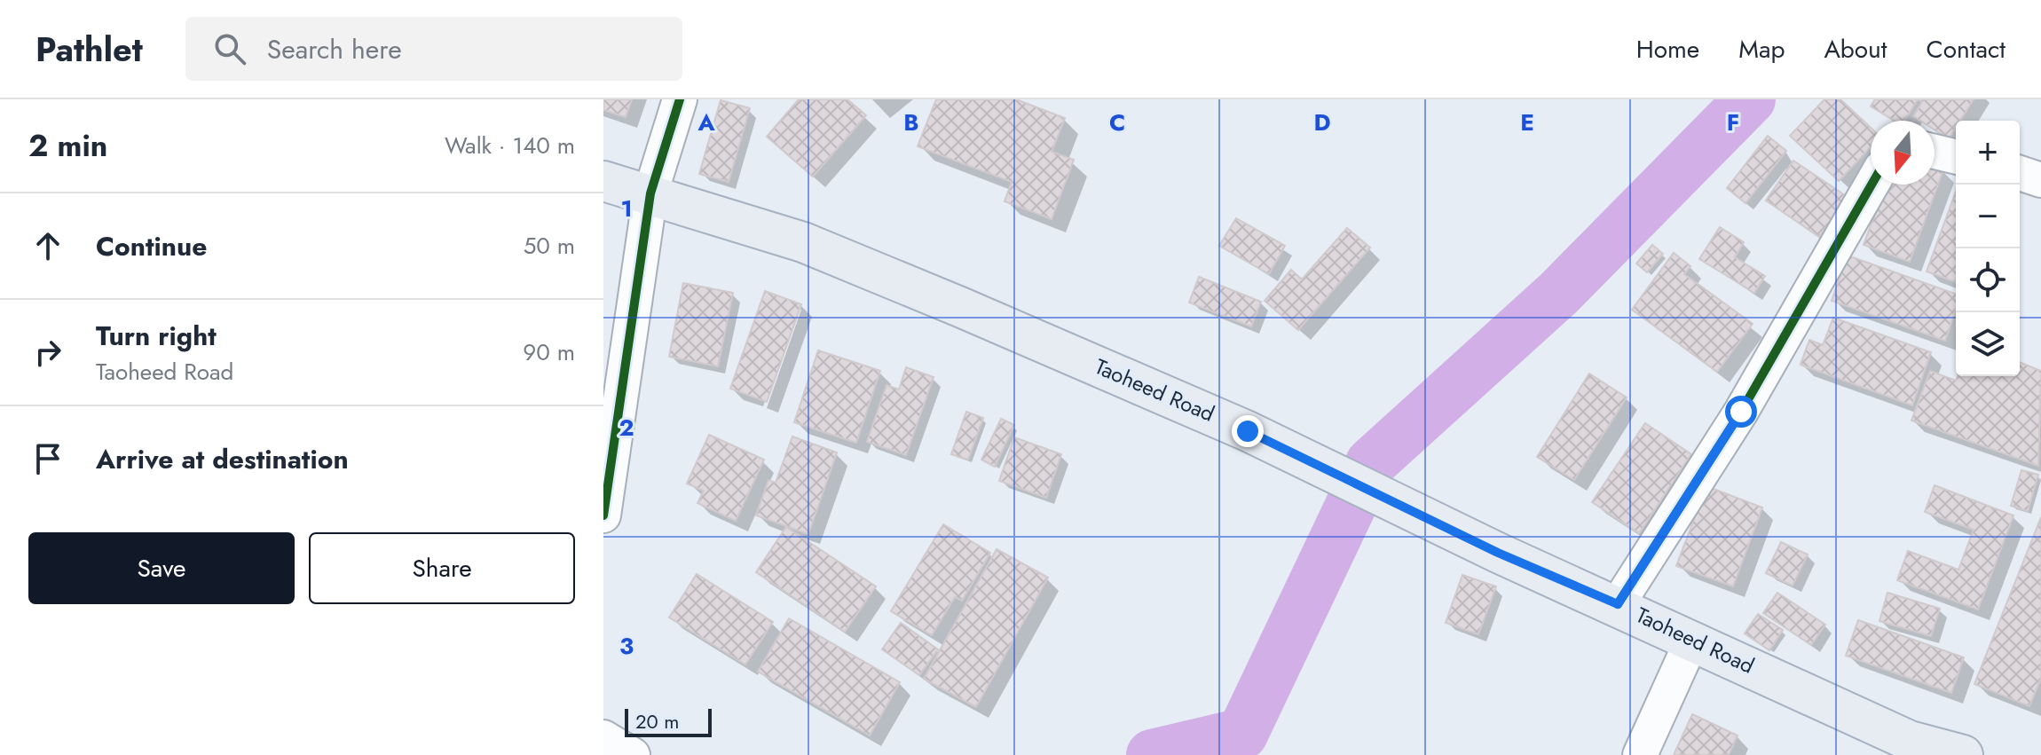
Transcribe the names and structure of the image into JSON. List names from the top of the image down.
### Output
{
  "streets": {
    "main road": ["Taoheed Road"]
  },
  "scale_bar": "20 m",
  "north": "bottom",
  "page": {
    "header": "Pathlet",
    "search": "Search here",
    "nav": [
      "Home",
      "Map",
      "About",
      "Contact"
    ],
    "heading": ["2 min", "Walk · 140 m"],
    "map_buttons": ["+", "−"],
    "list": [
      ["Continue", "50 m"],
      ["Turn right", "Taoheed Road", "90 m"],
      "Arrive at destination"
    ],
    "buttons": ["Save", "Share"],
    "scale": "20 m"
  },
  "grid": {
    "columns": [
      "A",
      "B",
      "C",
      "D",
      "E",
      "F"
    ],
    "rows": ["1", "2", "3"]
  }
}
